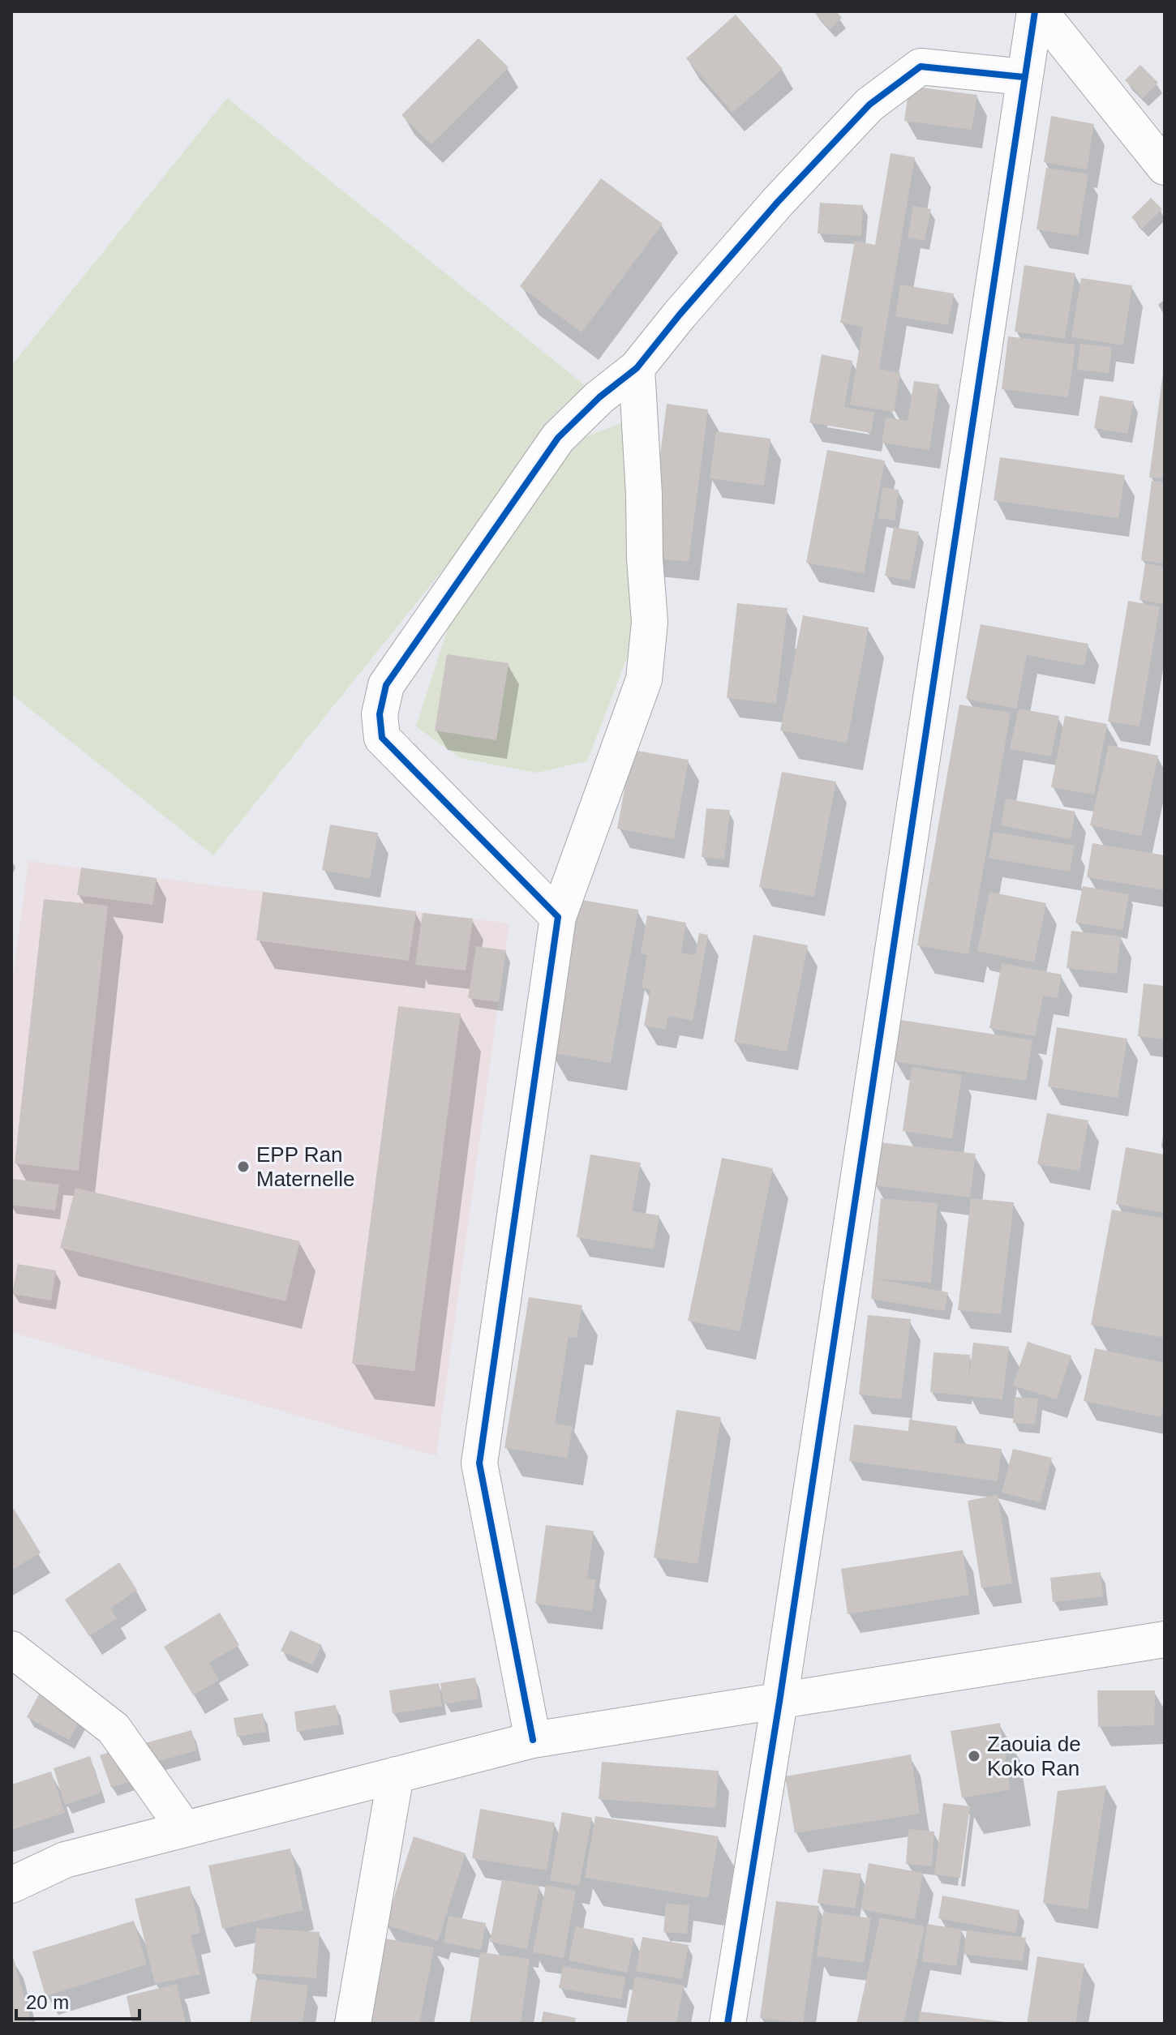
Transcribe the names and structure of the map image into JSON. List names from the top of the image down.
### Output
{
  "places": ["EPP Ran Maternelle", "Zaouia de Koko Ran"],
  "scale_bar": "20 m"
}
